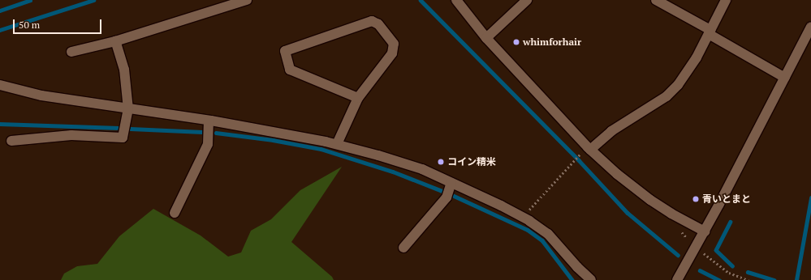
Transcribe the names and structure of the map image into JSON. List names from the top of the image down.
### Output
{
  "places": ["whimforhair", "コイン精米", "青いとまと"],
  "scale_bar": "50 m"
}
